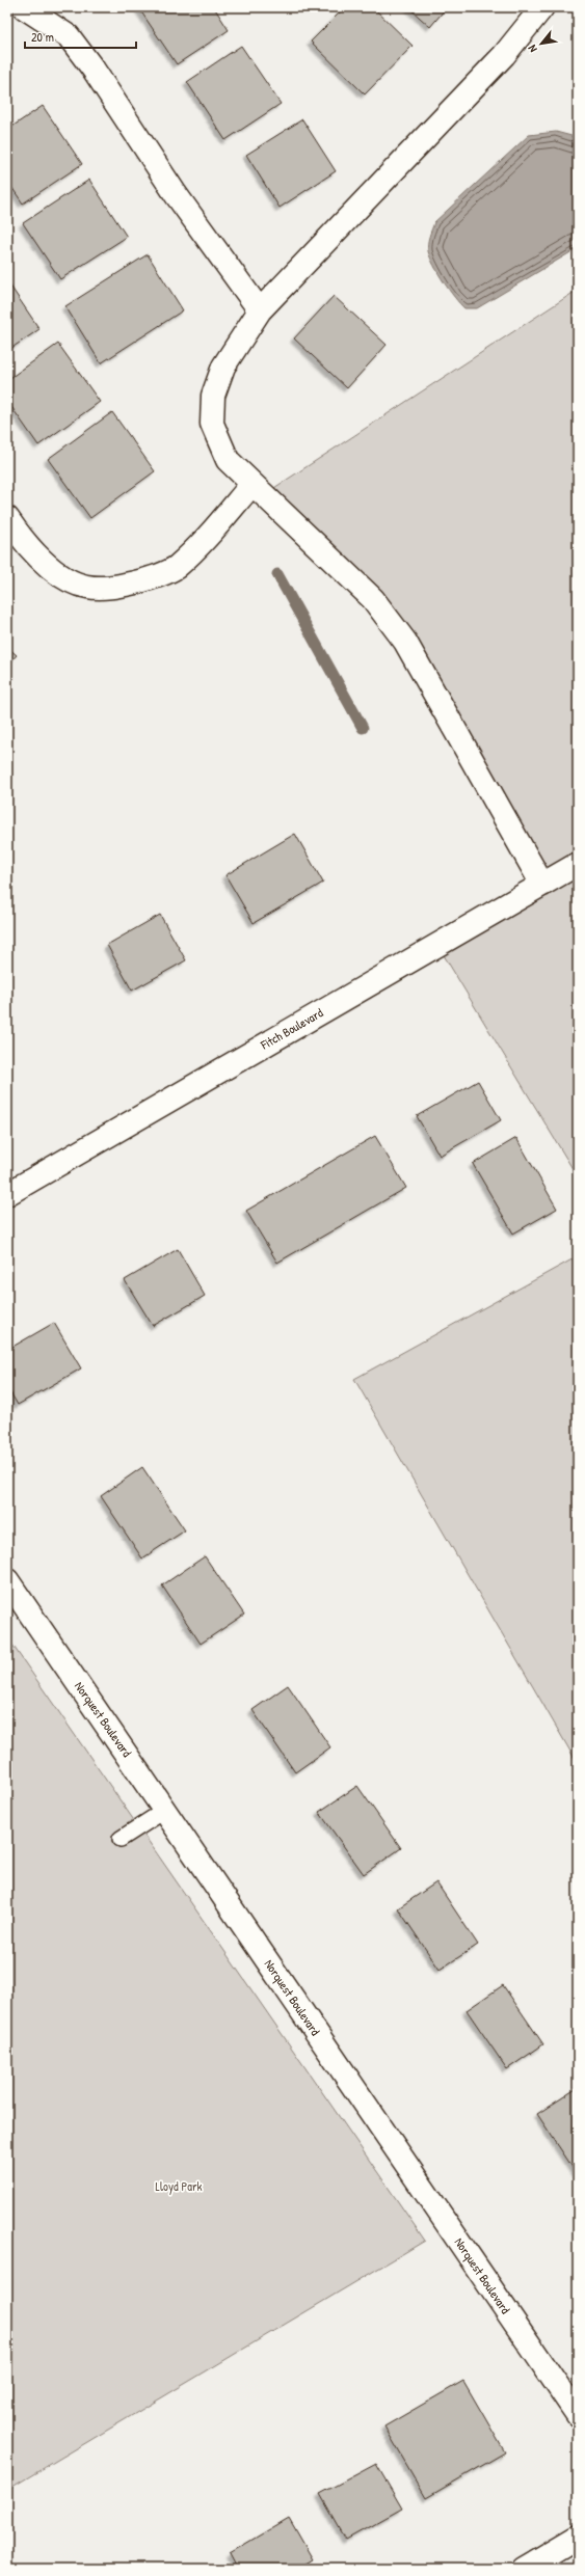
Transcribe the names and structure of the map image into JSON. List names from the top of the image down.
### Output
{
  "streets": {
    "street": ["Fitch Boulevard", "Norquest Boulevard"]
  },
  "parks": ["Lloyd Park"],
  "scale_bar": "20 m",
  "north": "bottom left"
}
